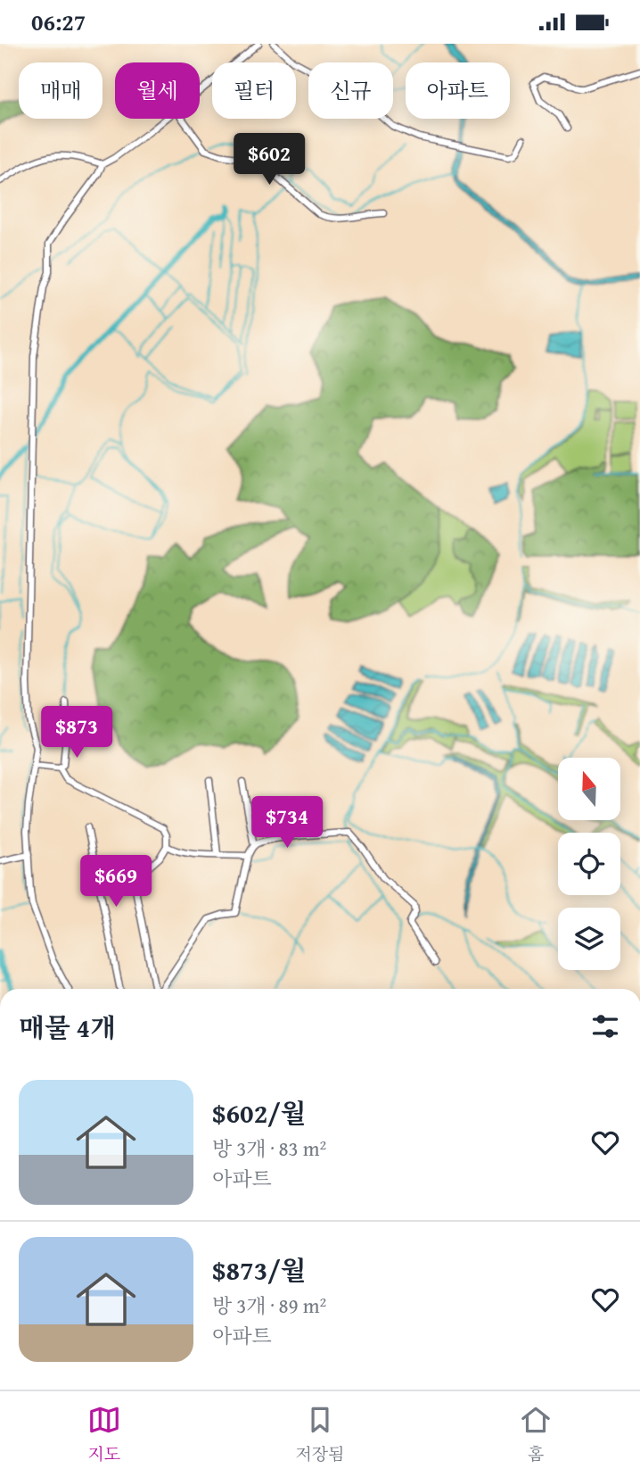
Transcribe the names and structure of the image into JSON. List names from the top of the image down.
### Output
{
  "north": "top",
  "page": {
    "status": "06:27",
    "chip": [
      "매매",
      "월세",
      "필터",
      "신규",
      "아파트"
    ],
    "price": [
      "$602",
      "$873",
      "$734",
      "$669"
    ],
    "heading": "매물 4개",
    "list": [
      {
        "name": "$602/월",
        "note": "방 3개 · 83 m² · 아파트"
      },
      {
        "name": "$873/월",
        "note": "방 3개 · 89 m² · 아파트"
      }
    ],
    "tabs": ["지도", "저장됨", "홈"]
  }
}
